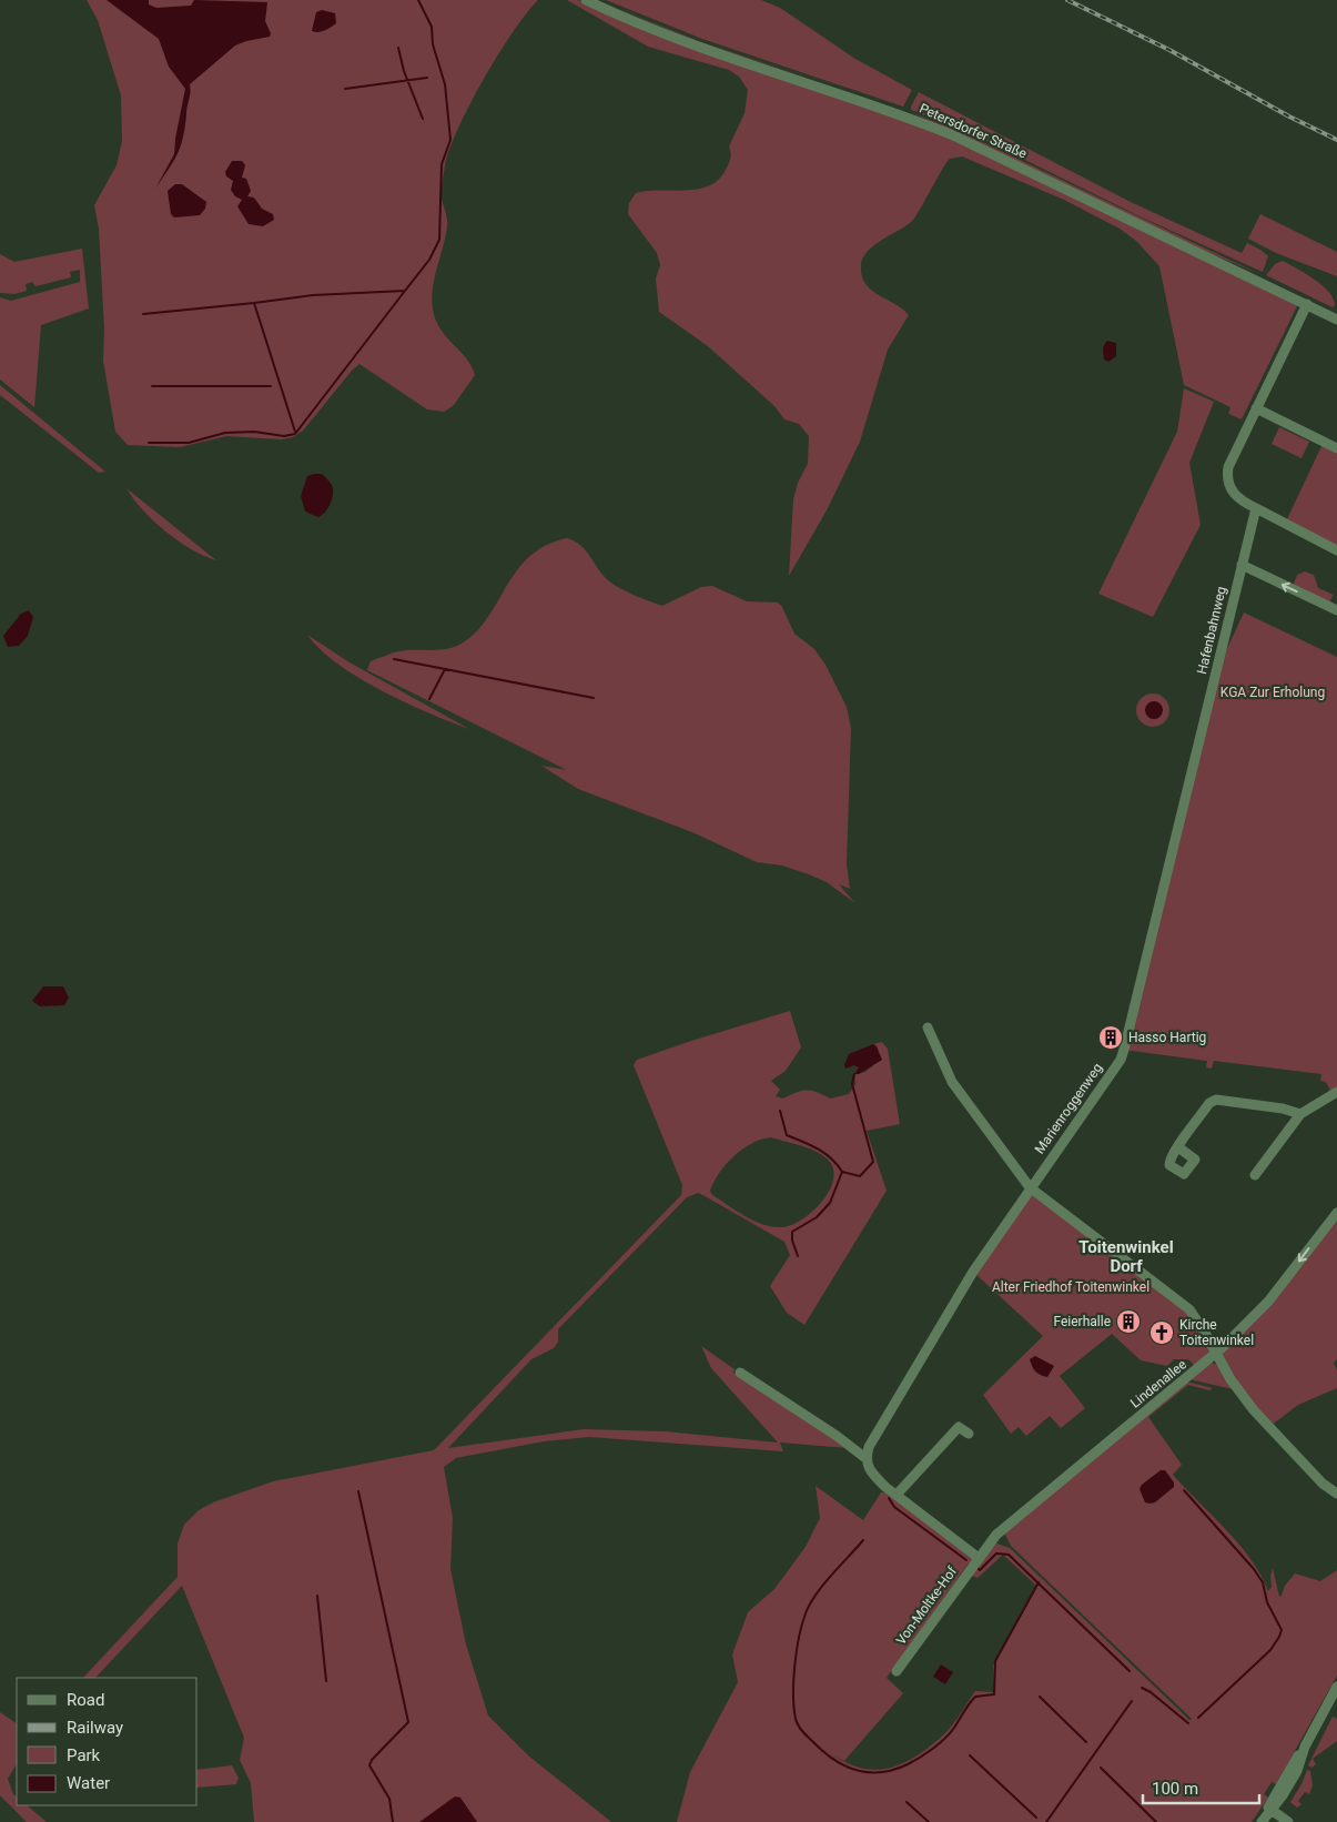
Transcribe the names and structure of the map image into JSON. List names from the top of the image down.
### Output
{
  "streets": {
    "street": [
      "Petersdorfer Straße",
      "Hafenbahnweg",
      "Marienroggenweg",
      "Lindenallee",
      "Von-Moltke-Hof"
    ]
  },
  "crossings": [
    ["Hafenbahnweg", "Marienroggenweg"],
    ["Lindenallee", "Von-Moltke-Hof"]
  ],
  "one_way": ["Lindenallee"],
  "districts": ["Toitenwinkel Dorf"],
  "parks": ["KGA Zur Erholung", "Alter Friedhof Toitenwinkel"],
  "places": {
    "building": ["Hasso Hartig", "Feierhalle"],
    "church": ["Kirche Toitenwinkel"]
  },
  "legend": [
    "Road",
    "Railway",
    "Park",
    "Water"
  ],
  "scale_bar": "100 m"
}
